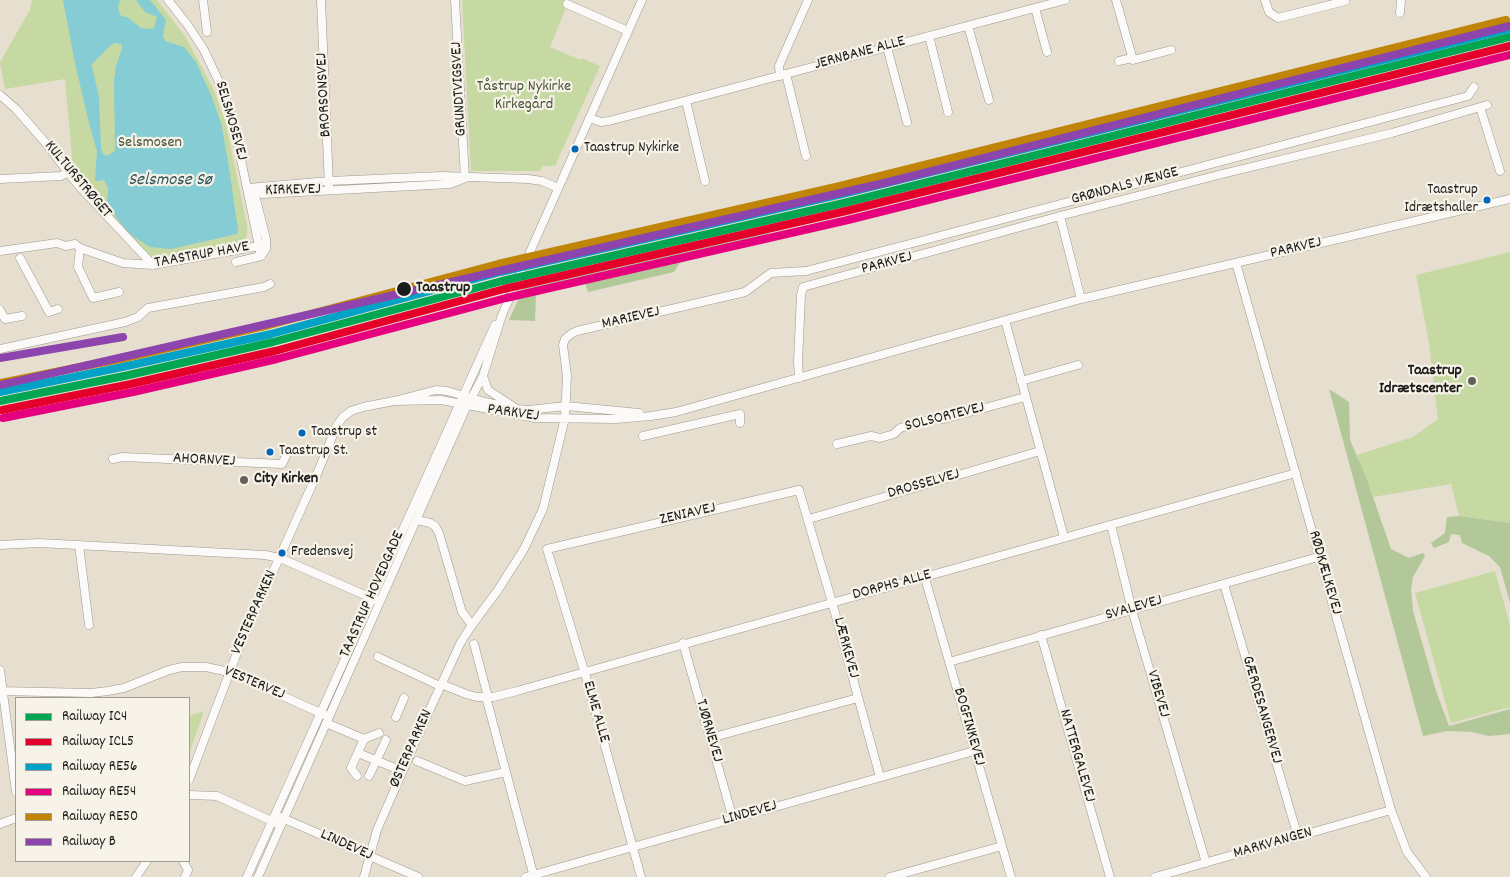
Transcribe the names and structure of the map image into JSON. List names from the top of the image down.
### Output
{
  "streets": {
    "street": [
      "JERNBANE ALLE",
      "GRUNDTVIGSVEJ",
      "BRORSONSVEJ",
      "SELSMOSEVEJ",
      "KULTURSTRØGET",
      "GRØNDALS VÆNGE",
      "KIRKEVEJ",
      "PARKVEJ",
      "TAASTRUP HAVE",
      "MARIEVEJ",
      "SOLSORTEVEJ",
      "AHORNVEJ",
      "DROSSELVEJ",
      "ZENIAVEJ",
      "RØDKÆLKEVEJ",
      "DORPHS ALLE",
      "TAASTRUP HOVEDGADE",
      "SVALEVEJ",
      "VESTERPARKEN",
      "LÆRKEVEJ",
      "VESTERVEJ",
      "VIBEVEJ",
      "GÆRDESANGERVEJ",
      "ELME ALLE",
      "BOGFINKEVEJ",
      "TJØRNEVEJ",
      "ØSTERPARKEN",
      "NATTERGALEVEJ",
      "LINDEVEJ",
      "MARKVANGEN"
    ]
  },
  "crossings": [
    ["JERNBANE ALLE", "TAASTRUP HOVEDGADE"],
    ["GRUNDTVIGSVEJ", "KIRKEVEJ"],
    ["BRORSONSVEJ", "KIRKEVEJ"],
    ["SELSMOSEVEJ", "KIRKEVEJ"],
    ["SELSMOSEVEJ", "TAASTRUP HAVE"],
    ["KULTURSTRØGET", "TAASTRUP HAVE"],
    ["GRØNDALS VÆNGE", "MARIEVEJ"],
    ["KIRKEVEJ", "TAASTRUP HOVEDGADE"],
    ["PARKVEJ", "MARIEVEJ"],
    ["PARKVEJ", "RØDKÆLKEVEJ"],
    ["PARKVEJ", "TAASTRUP HOVEDGADE"],
    ["PARKVEJ", "VESTERPARKEN"],
    ["PARKVEJ", "ØSTERPARKEN"],
    ["MARIEVEJ", "ØSTERPARKEN"],
    ["DROSSELVEJ", "ZENIAVEJ"],
    ["DROSSELVEJ", "LÆRKEVEJ"],
    ["ZENIAVEJ", "LÆRKEVEJ"],
    ["ZENIAVEJ", "ELME ALLE"],
    ["RØDKÆLKEVEJ", "DORPHS ALLE"],
    ["RØDKÆLKEVEJ", "SVALEVEJ"],
    ["RØDKÆLKEVEJ", "MARKVANGEN"],
    ["DORPHS ALLE", "LÆRKEVEJ"],
    ["DORPHS ALLE", "VIBEVEJ"],
    ["DORPHS ALLE", "ELME ALLE"],
    ["DORPHS ALLE", "BOGFINKEVEJ"],
    ["DORPHS ALLE", "TJØRNEVEJ"],
    ["DORPHS ALLE", "ØSTERPARKEN"],
    ["TAASTRUP HOVEDGADE", "VESTERPARKEN"],
    ["TAASTRUP HOVEDGADE", "VESTERVEJ"],
    ["TAASTRUP HOVEDGADE", "LINDEVEJ"],
    ["SVALEVEJ", "VIBEVEJ"],
    ["SVALEVEJ", "GÆRDESANGERVEJ"],
    ["SVALEVEJ", "BOGFINKEVEJ"],
    ["SVALEVEJ", "NATTERGALEVEJ"],
    ["VESTERPARKEN", "VESTERVEJ"],
    ["LÆRKEVEJ", "LINDEVEJ"],
    ["VIBEVEJ", "MARKVANGEN"],
    ["GÆRDESANGERVEJ", "MARKVANGEN"],
    ["ELME ALLE", "LINDEVEJ"],
    ["BOGFINKEVEJ", "LINDEVEJ"],
    ["TJØRNEVEJ", "LINDEVEJ"],
    ["ØSTERPARKEN", "LINDEVEJ"]
  ],
  "water": ["Selsmose Sø"],
  "parks": ["Tåstrup Nykirke Kirkegård", "Selsmosen"],
  "places": [
    "Taastrup Nykirke",
    "Taastrup Idrætshaller",
    "Taastrup",
    "Taastrup Idrætscenter",
    "Taastrup st",
    "Taastrup St.",
    "City Kirken",
    "Fredensvej"
  ],
  "lines": [
    "rail line RE50",
    "rail line B",
    "rail line RE56",
    "rail line IC4",
    "rail line ICL5",
    "rail line RE54"
  ],
  "legend": [
    "Railway IC4",
    "Railway ICL5",
    "Railway RE56",
    "Railway RE54",
    "Railway RE50",
    "Railway B"
  ]
}
